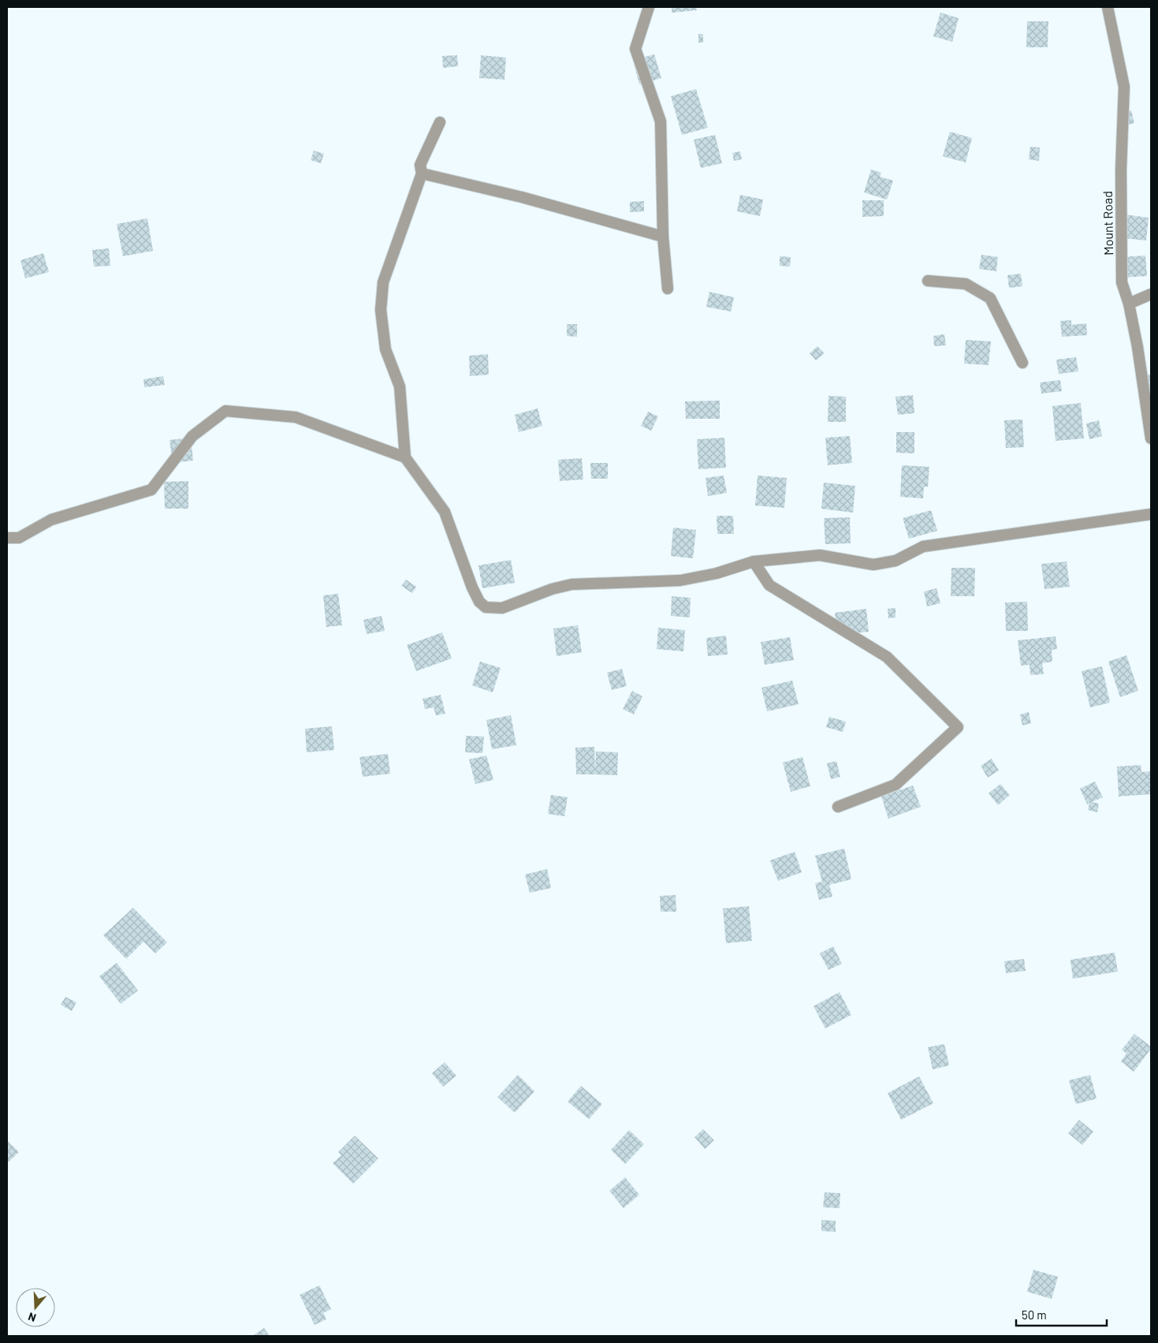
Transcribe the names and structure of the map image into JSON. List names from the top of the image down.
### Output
{
  "streets": {
    "street": ["Mount Road"]
  },
  "scale_bar": "50 m",
  "north": "bottom"
}
